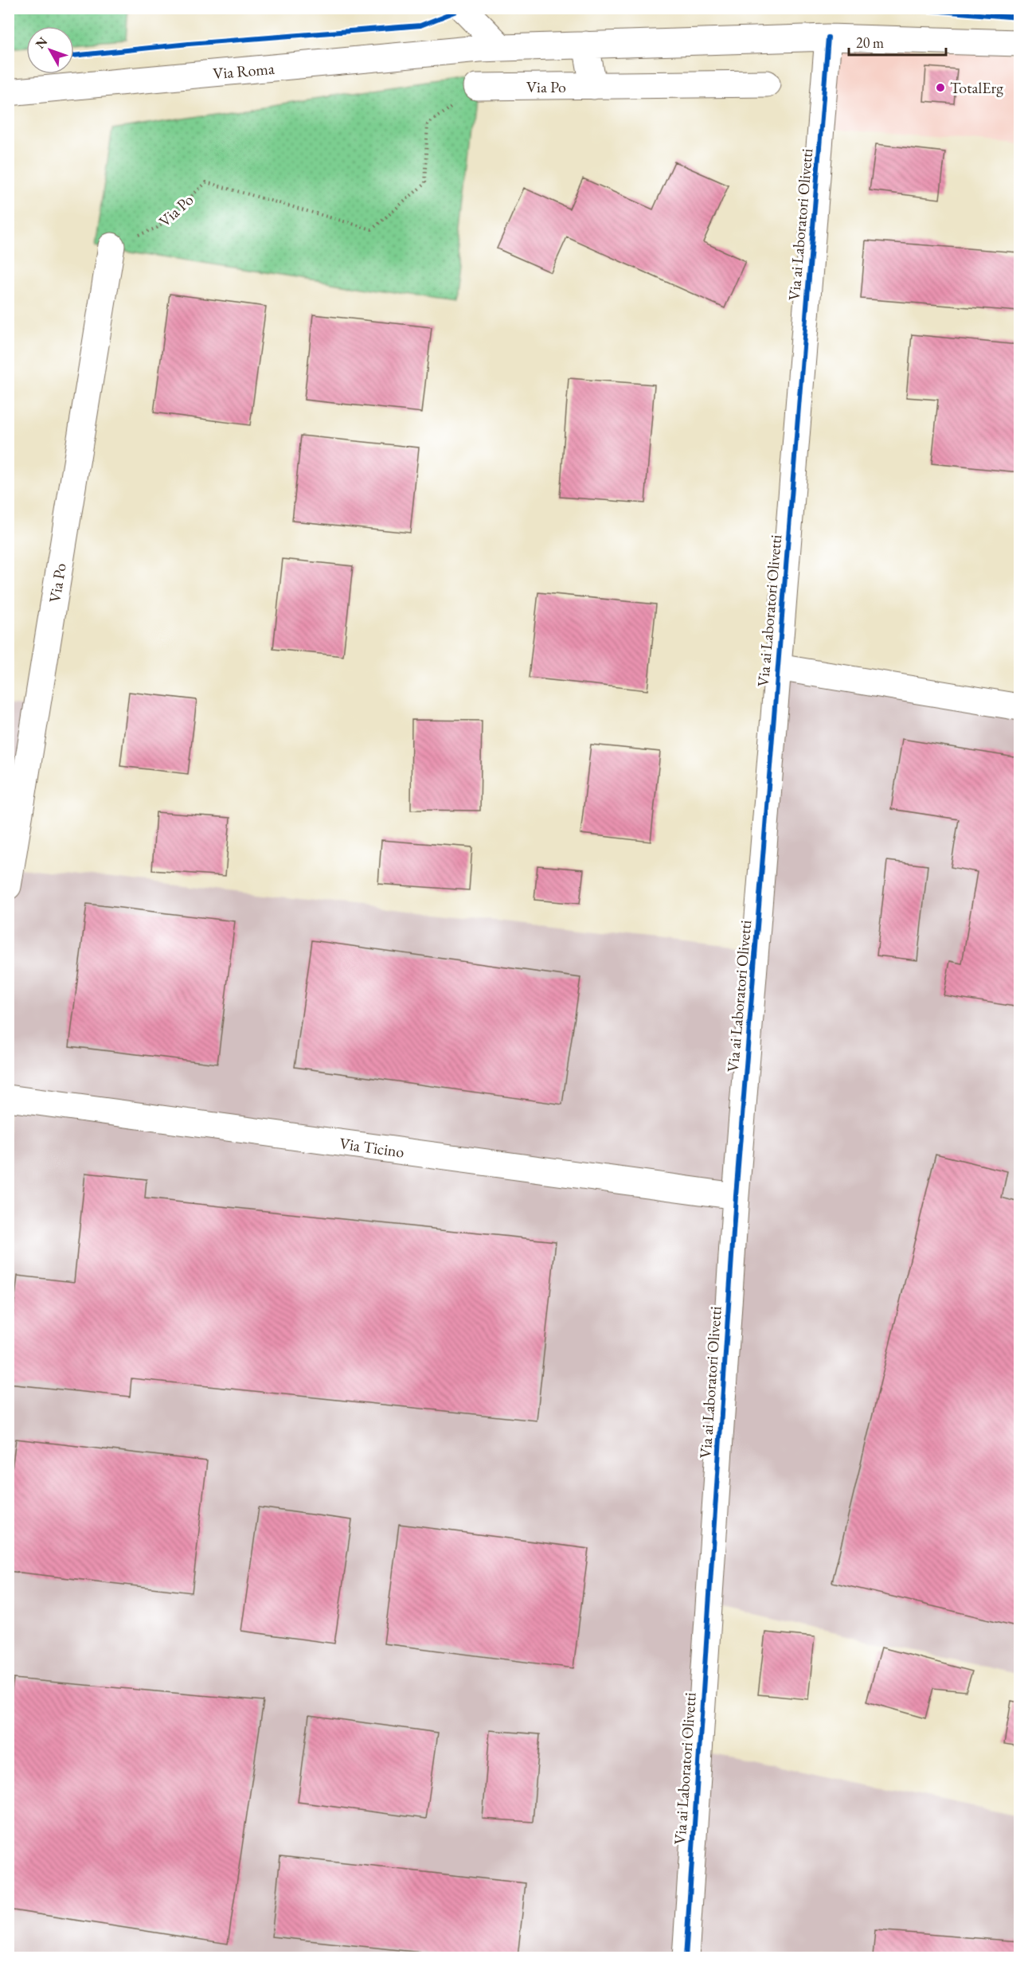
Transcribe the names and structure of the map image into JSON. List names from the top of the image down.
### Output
{
  "streets": {
    "street": [
      "Via Roma",
      "Via Po",
      "Via ai Laboratori Olivetti",
      "Via Ticino"
    ]
  },
  "crossings": [
    ["Via Roma", "Via ai Laboratori Olivetti"],
    ["Via ai Laboratori Olivetti", "Via Ticino"]
  ],
  "places": ["TotalErg"],
  "scale_bar": "20 m",
  "north": "top left"
}
